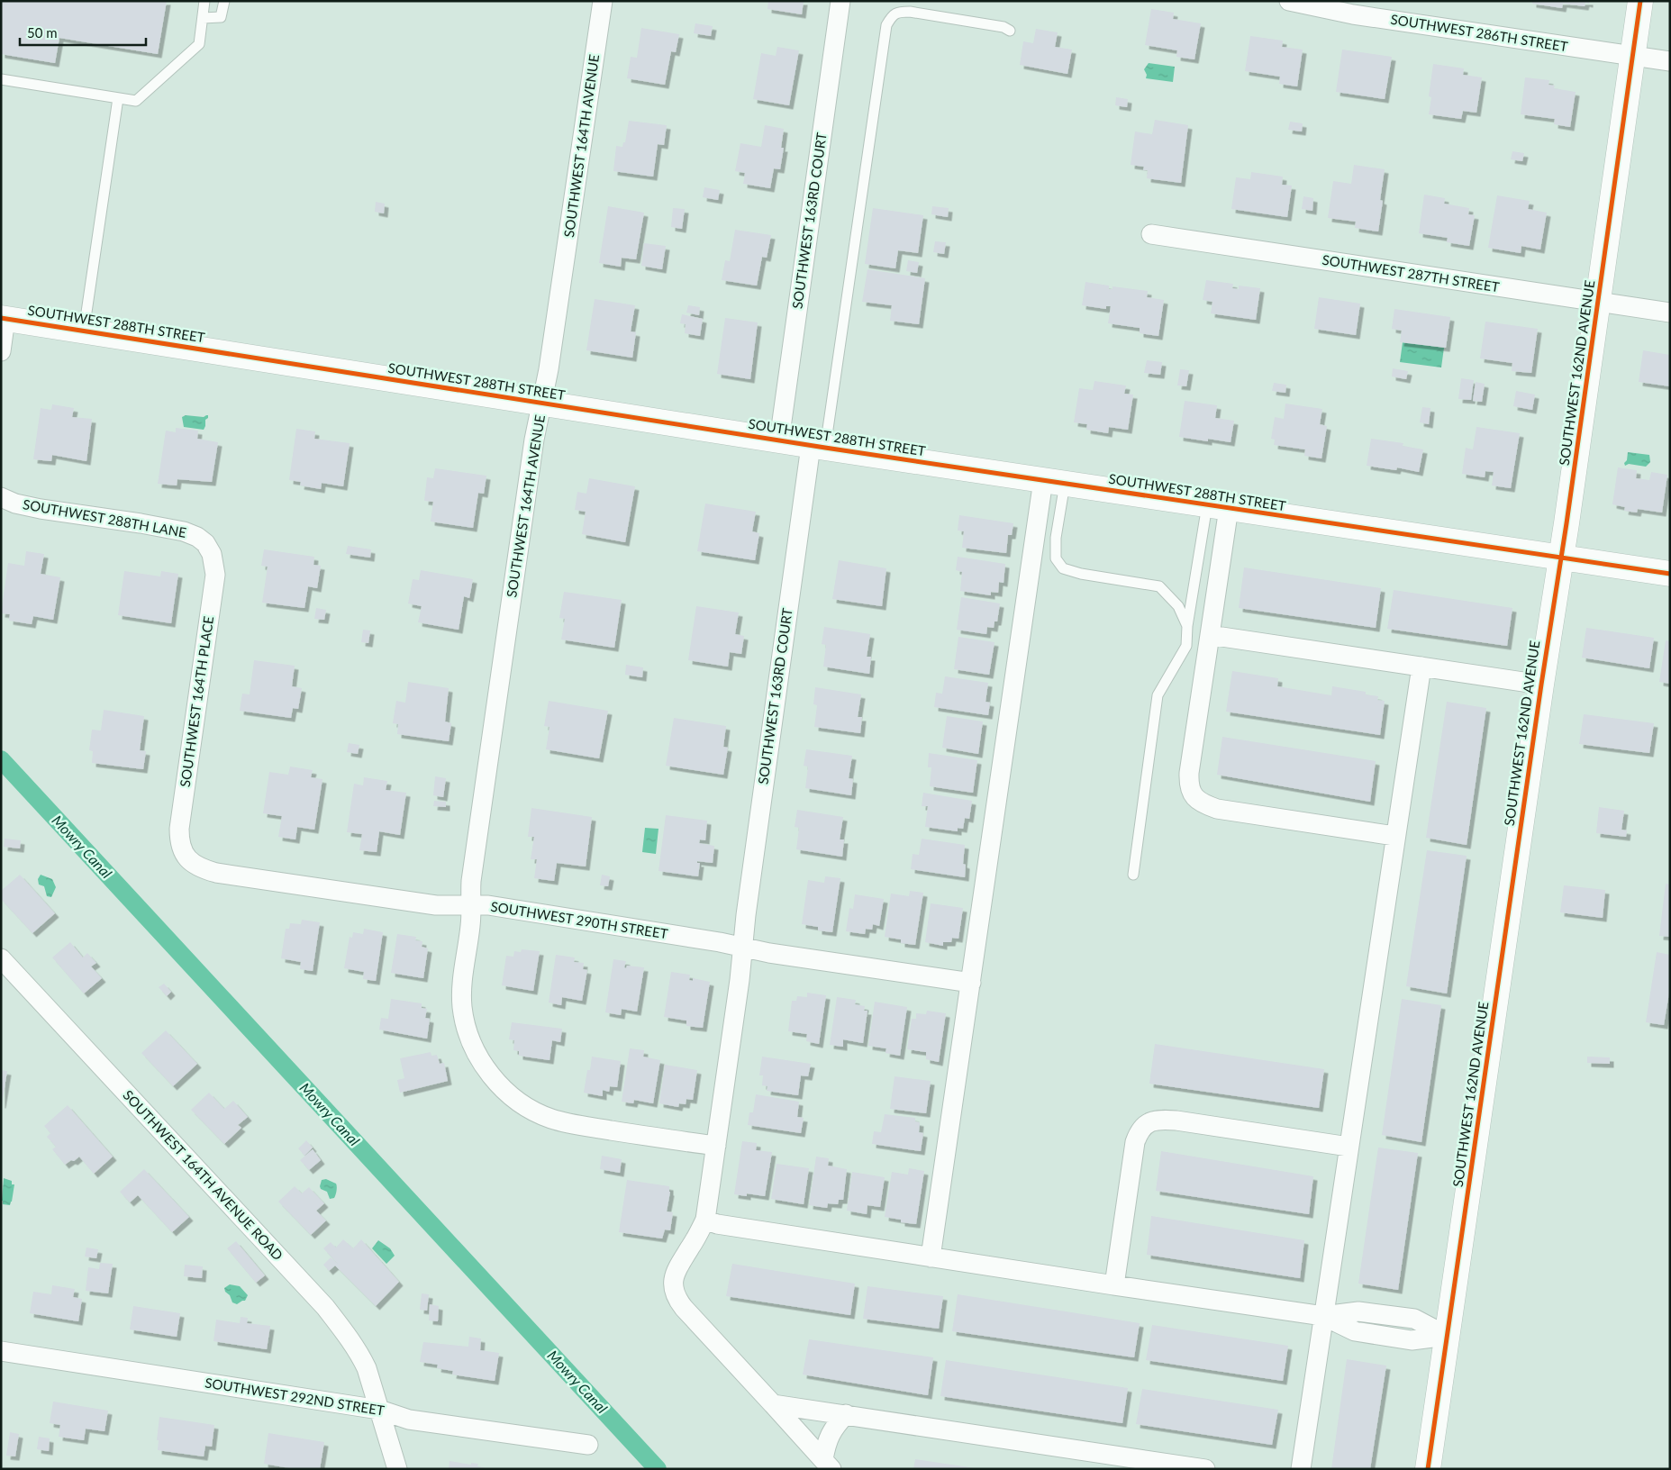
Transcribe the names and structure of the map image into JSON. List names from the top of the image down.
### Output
{
  "streets": {
    "street": [
      "SOUTHWEST 286TH STREET",
      "SOUTHWEST 164TH AVENUE",
      "SOUTHWEST 163RD COURT",
      "SOUTHWEST 287TH STREET",
      "SOUTHWEST 288TH STREET",
      "SOUTHWEST 162ND AVENUE",
      "SOUTHWEST 288TH LANE",
      "SOUTHWEST 164TH PLACE",
      "SOUTHWEST 290TH STREET",
      "SOUTHWEST 164TH AVENUE ROAD",
      "SOUTHWEST 292ND STREET"
    ]
  },
  "crossings": [
    ["SOUTHWEST 286TH STREET", "SOUTHWEST 162ND AVENUE"],
    ["SOUTHWEST 164TH AVENUE", "SOUTHWEST 163RD COURT"],
    ["SOUTHWEST 164TH AVENUE", "SOUTHWEST 288TH STREET"],
    ["SOUTHWEST 164TH AVENUE", "SOUTHWEST 290TH STREET"],
    ["SOUTHWEST 163RD COURT", "SOUTHWEST 288TH STREET"],
    ["SOUTHWEST 163RD COURT", "SOUTHWEST 290TH STREET"],
    ["SOUTHWEST 287TH STREET", "SOUTHWEST 162ND AVENUE"],
    ["SOUTHWEST 288TH STREET", "SOUTHWEST 162ND AVENUE"],
    ["SOUTHWEST 288TH LANE", "SOUTHWEST 164TH PLACE"],
    ["SOUTHWEST 164TH PLACE", "SOUTHWEST 290TH STREET"],
    ["SOUTHWEST 164TH AVENUE ROAD", "SOUTHWEST 292ND STREET"]
  ],
  "water": ["Mowry Canal"],
  "scale_bar": "50 m"
}
